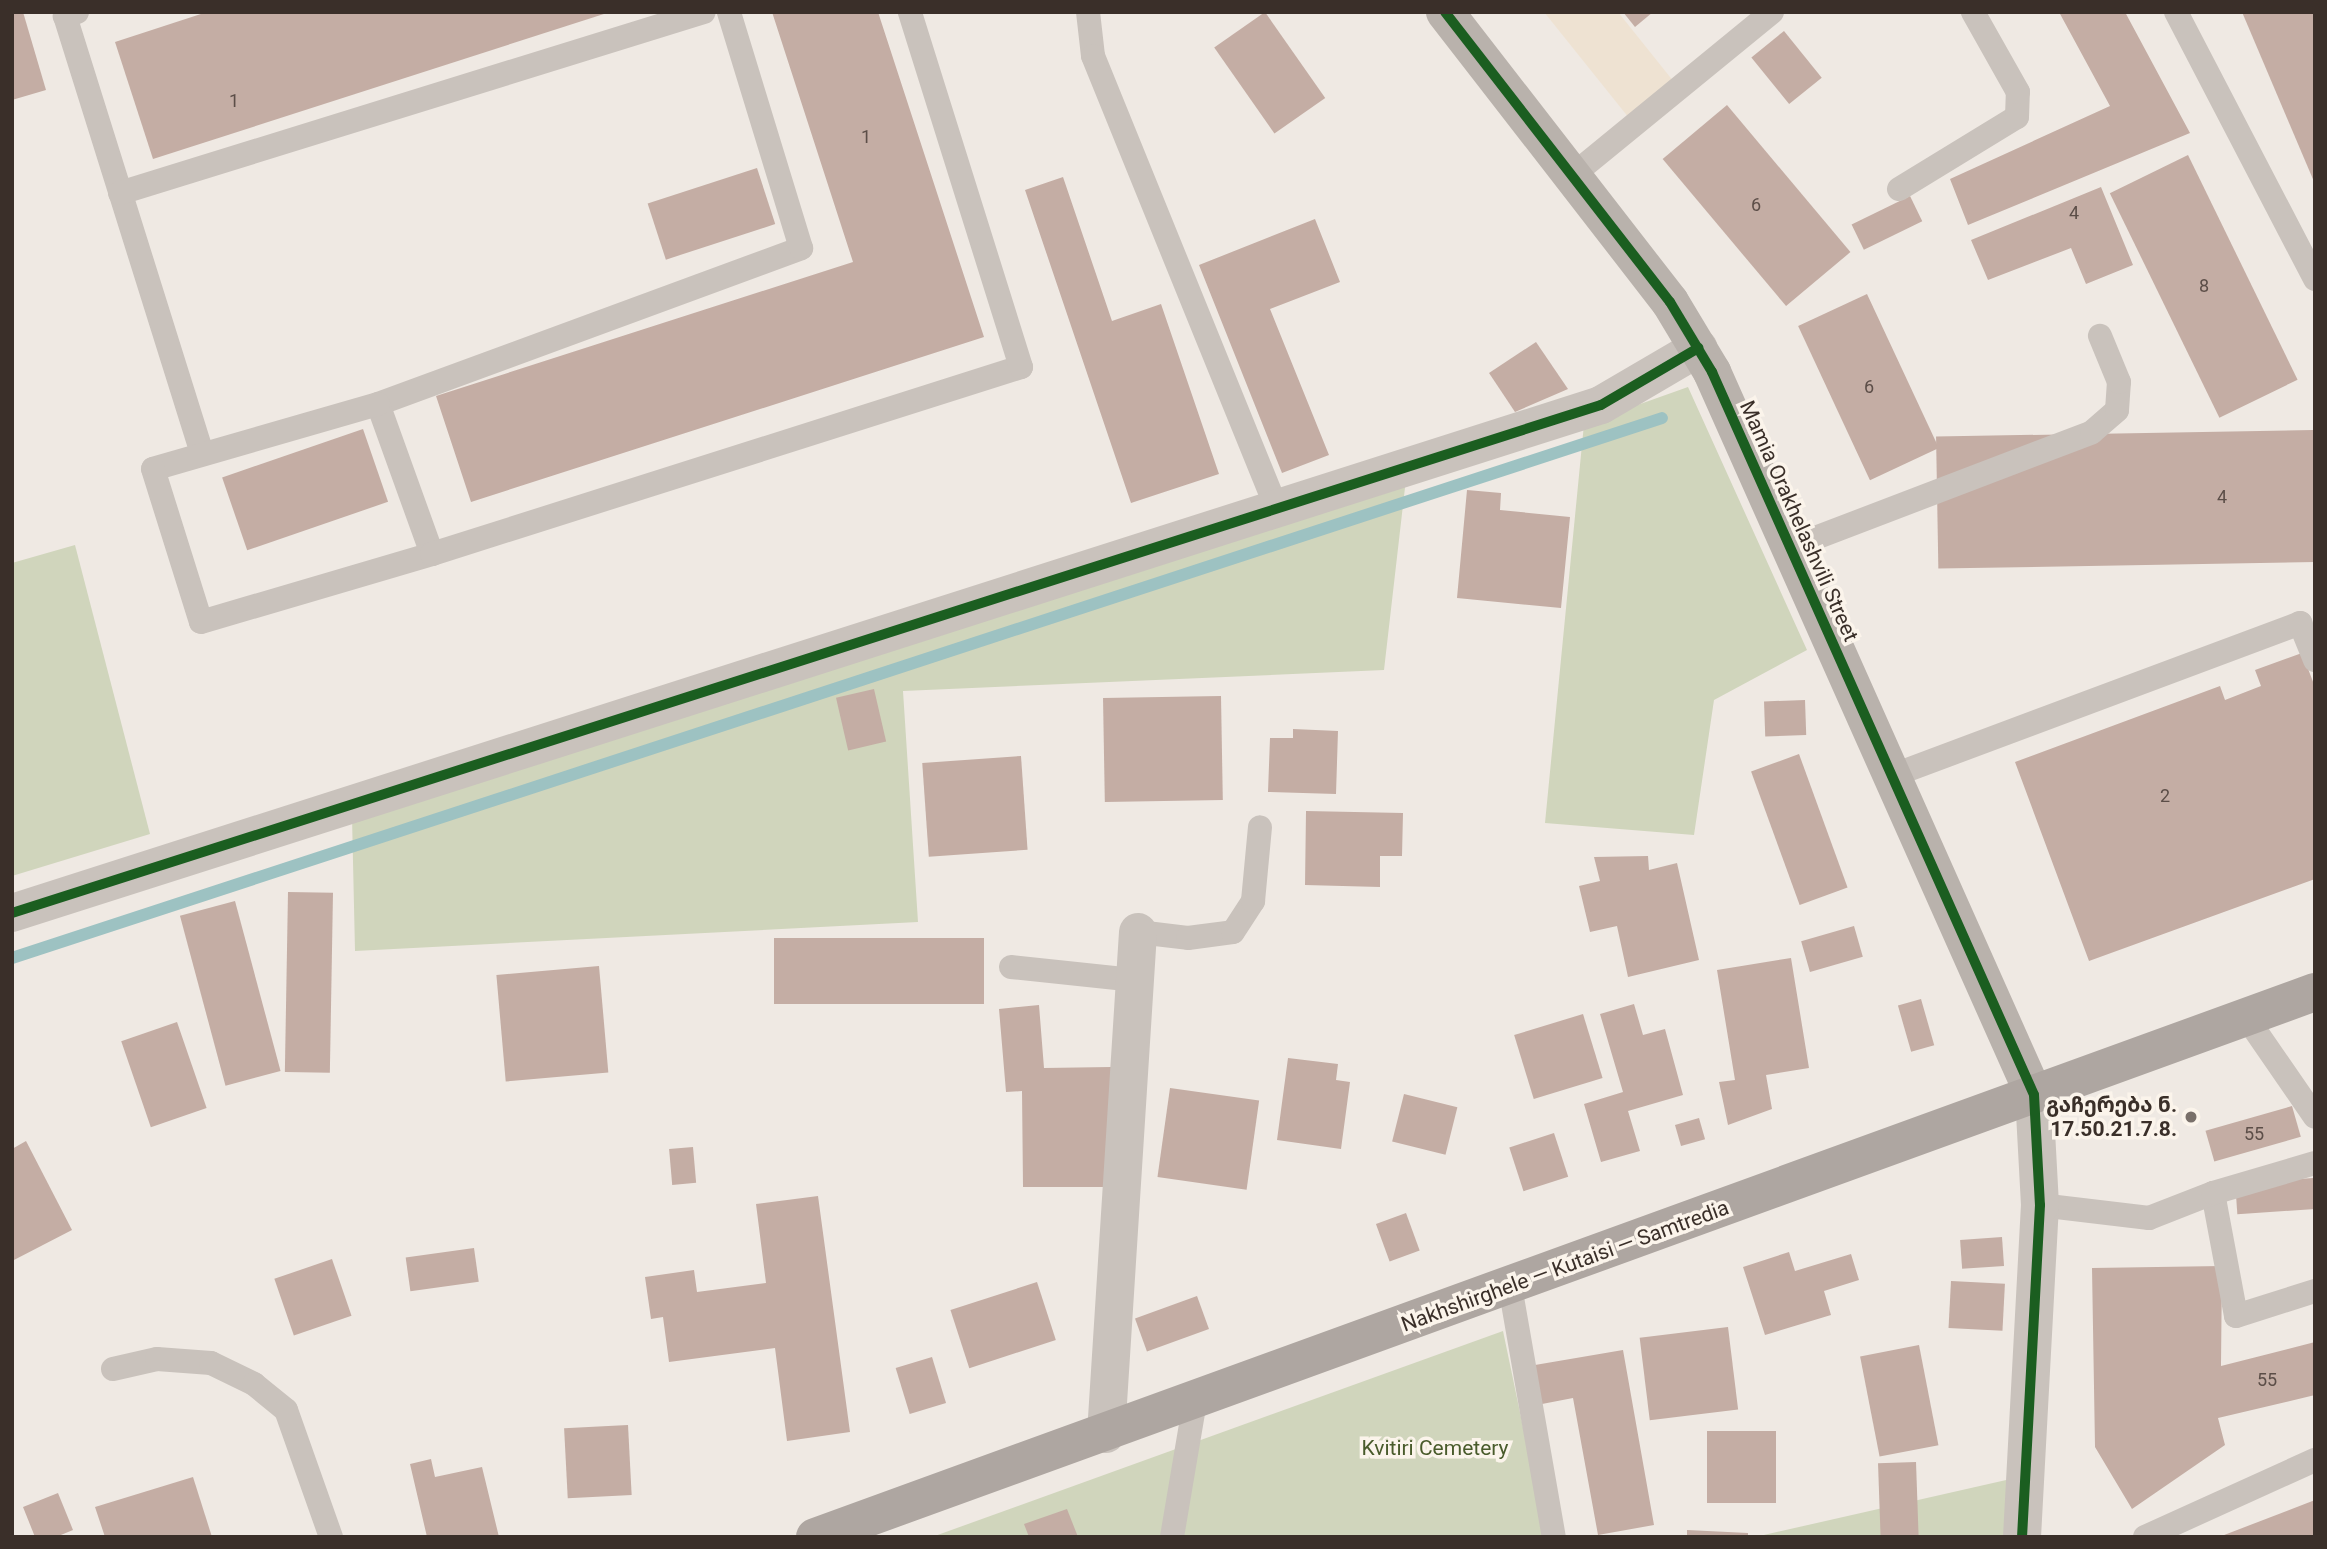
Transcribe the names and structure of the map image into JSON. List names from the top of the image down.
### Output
{
  "streets": {
    "main road": ["Nakhshirghele — Kutaisi — Samtredia"],
    "street": ["Mamia Orakhelashvili Street"]
  },
  "crossings": [
    ["Mamia Orakhelashvili Street", "Nakhshirghele — Kutaisi — Samtredia"]
  ],
  "parks": ["Kvitiri Cemetery"],
  "places": ["გაჩერება ნ. 17.50.21.7.8."],
  "house_numbers": [
    "1",
    "1",
    "6",
    "4",
    "8",
    "6",
    "4",
    "2",
    "55",
    "55"
  ]
}
